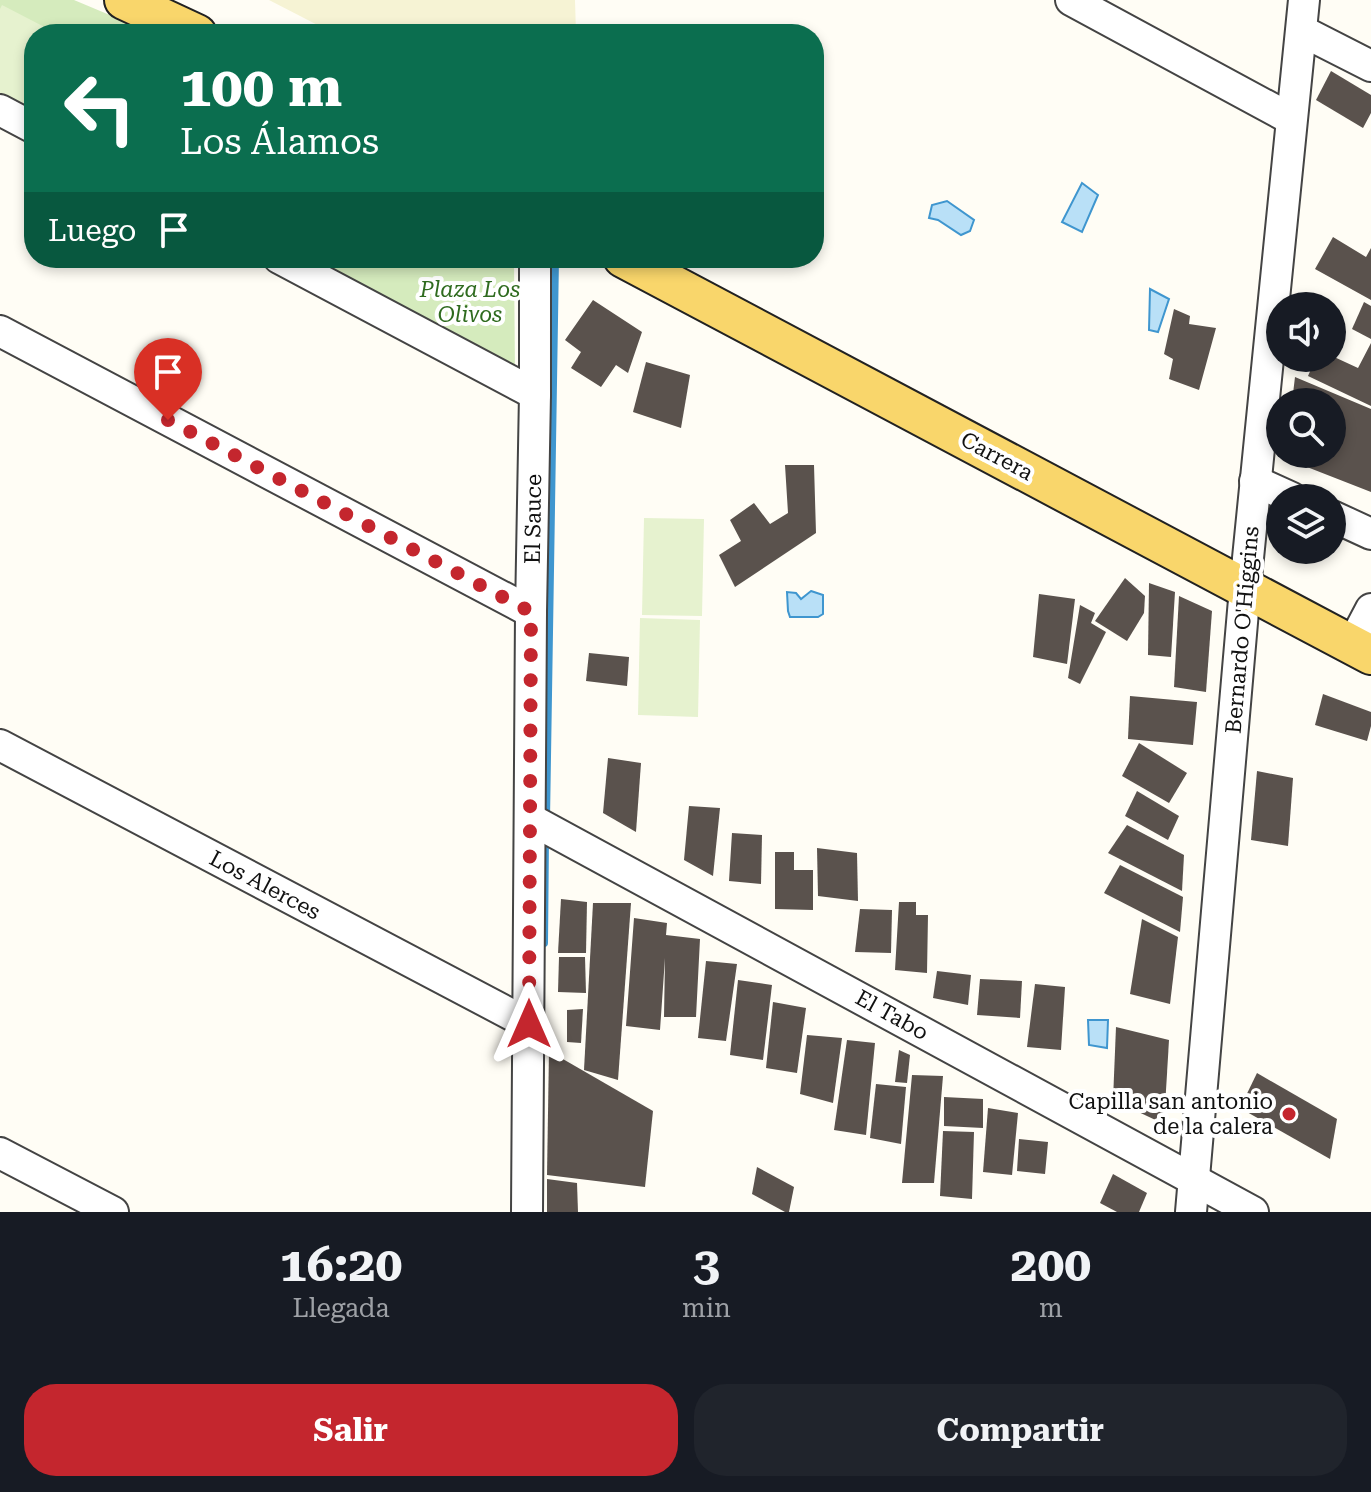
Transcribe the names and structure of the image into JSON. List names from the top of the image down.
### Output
{
  "streets": {
    "main road": ["Carrera"],
    "street": [
      "El Sauce",
      "Bernardo O'Higgins",
      "Los Alerces",
      "El Tabo"
    ]
  },
  "crossings": [
    ["Carrera", "Bernardo O'Higgins"],
    ["El Sauce", "Los Alerces"],
    ["El Sauce", "El Tabo"],
    ["Bernardo O'Higgins", "El Tabo"]
  ],
  "parks": ["Plaza Los Olivos"],
  "places": ["Capilla san antonio de la calera"],
  "page": {
    "turn": ["100 m", "Los Álamos"],
    "then": "Luego",
    "eta": [
      "16:20",
      "Llegada",
      "3",
      "min",
      "200",
      "m"
    ],
    "buttons": ["Salir", "Compartir"]
  }
}
